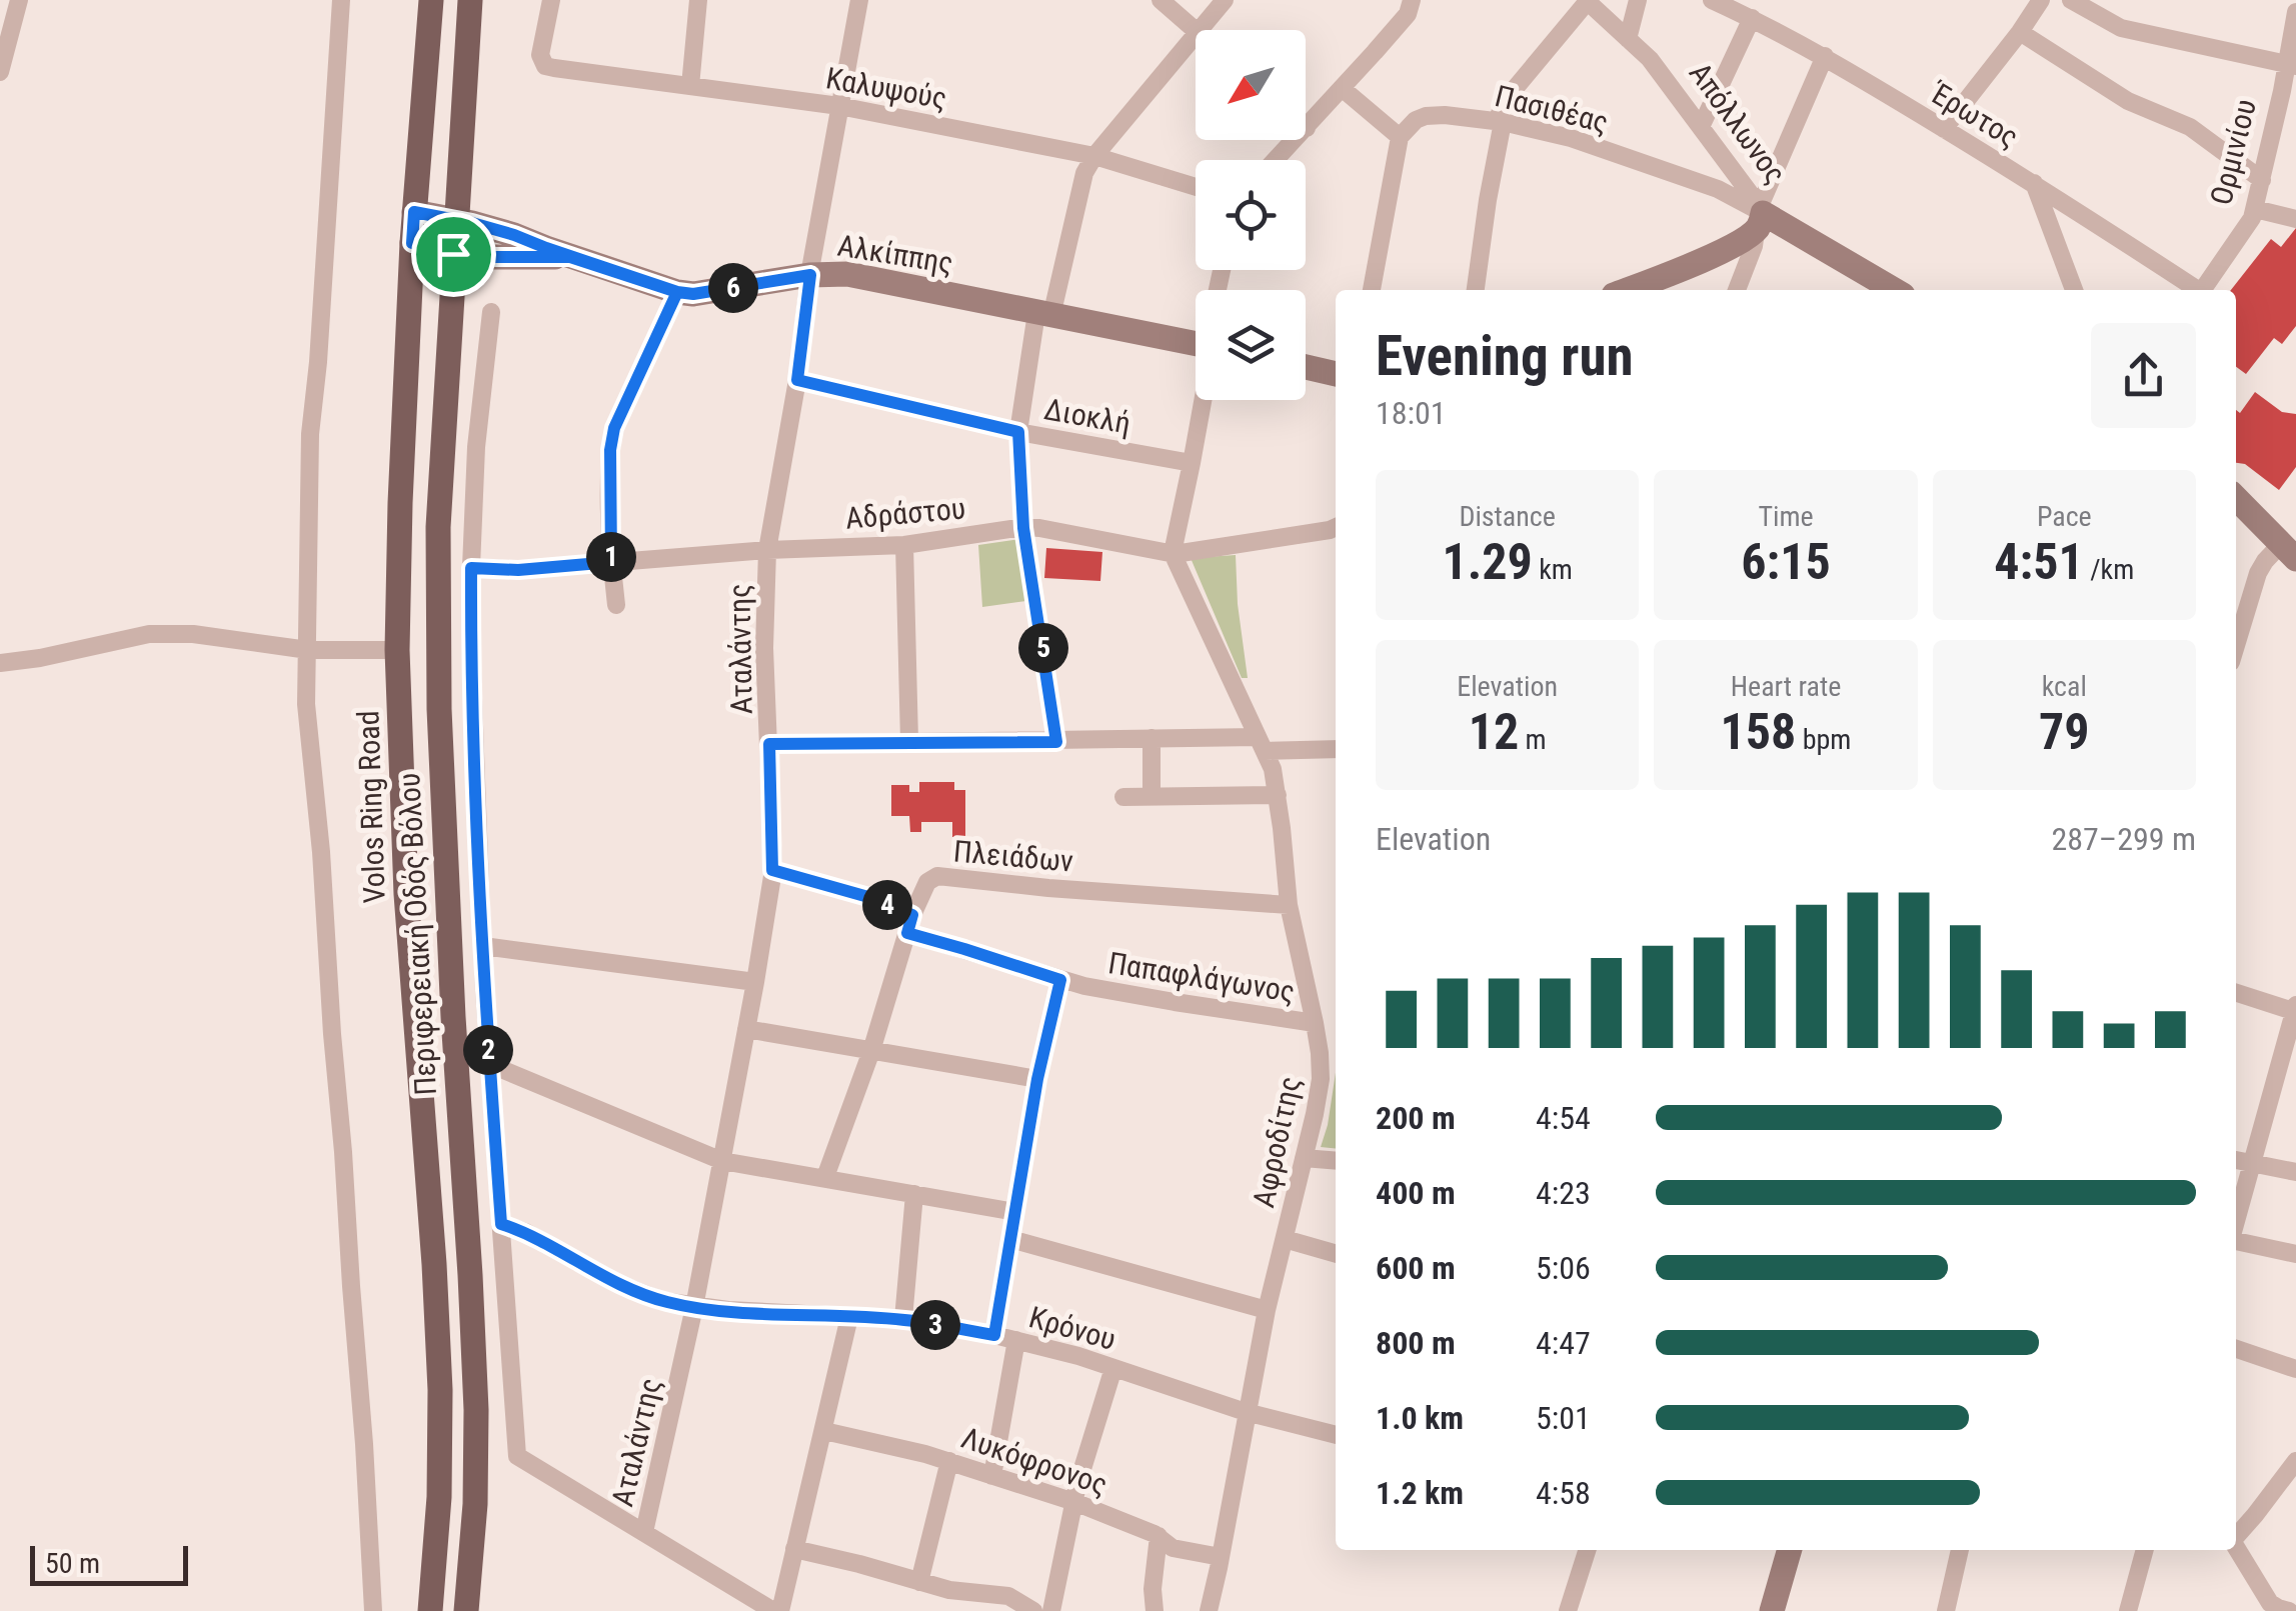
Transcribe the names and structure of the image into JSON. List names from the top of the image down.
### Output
{
  "streets": {
    "main road": ["Volos Ring Road", "Περιφερειακή Οδός Βόλου"],
    "street": [
      "Καλυψούς",
      "Πασιθέας",
      "Έρωτος",
      "Απόλλωνος",
      "Ορμινίου",
      "Αλκίππης",
      "Διοκλή",
      "Αδράστου",
      "Αταλάντης",
      "Πλειάδων",
      "Παπαφλάγωνος",
      "Αφροδίτης",
      "Κρόνου",
      "Λυκόφρoνος"
    ]
  },
  "crossings": [
    ["Καλυψούς", "Αταλάντης"],
    ["Πασιθέας", "Απόλλωνος"],
    ["Αλκίππης", "Αταλάντης"],
    ["Διοκλή", "Αταλάντης"],
    ["Αδράστου", "Αταλάντης"],
    ["Αδράστου", "Αφροδίτης"],
    ["Αταλάντης", "Παπαφλάγωνος"],
    ["Αταλάντης", "Κρόνου"],
    ["Πλειάδων", "Παπαφλάγωνος"],
    ["Πλειάδων", "Αφροδίτης"],
    ["Παπαφλάγωνος", "Αφροδίτης"],
    ["Αφροδίτης", "Κρόνου"],
    ["Αφροδίτης", "Λυκόφρoνος"]
  ],
  "scale_bar": "50 m",
  "north": "bottom left",
  "page": {
    "pins": [
      "6",
      "1",
      "5",
      "4",
      "2",
      "3"
    ],
    "heading": ["Evening run", "18:01"],
    "stats": [
      ["Distance", "1.29 km"],
      ["Time", "6:15"],
      ["Pace", "4:51 /km"],
      ["Elevation", "12 m"],
      ["Heart rate", "158 bpm"],
      ["kcal", "79"]
    ],
    "chart": ["Elevation", "287–299 m"],
    "list": [
      {
        "name": "200 m",
        "note": "4:54"
      },
      {
        "name": "400 m",
        "note": "4:23"
      },
      {
        "name": "600 m",
        "note": "5:06"
      },
      {
        "name": "800 m",
        "note": "4:47"
      },
      {
        "name": "1.0 km",
        "note": "5:01"
      },
      {
        "name": "1.2 km",
        "note": "4:58"
      }
    ],
    "scale": "50 m"
  }
}
